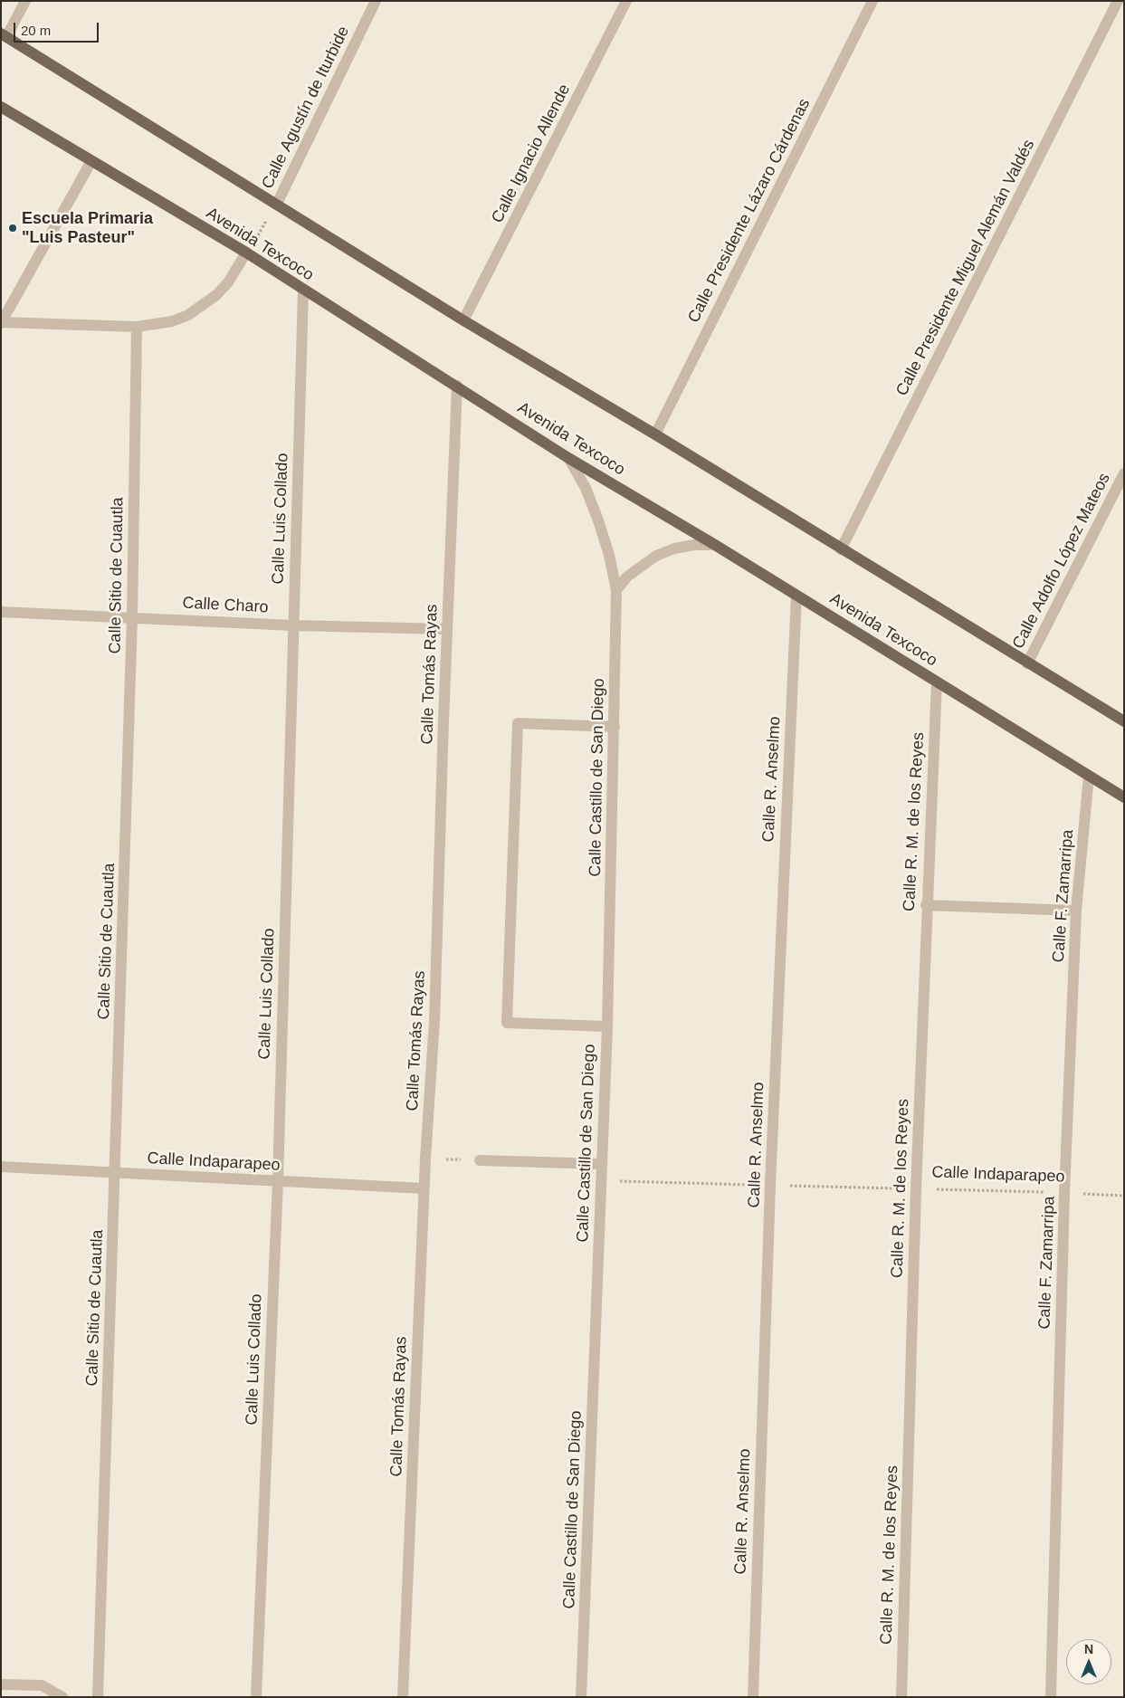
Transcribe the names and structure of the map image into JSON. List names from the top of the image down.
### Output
{
  "streets": {
    "main road": ["Avenida Texcoco"],
    "street": [
      "Calle Agustín de Iturbide",
      "Calle Ignacio Allende",
      "Calle Presidente Lázaro Cárdenas",
      "Calle Presidente Miguel Alemán Valdés",
      "Calle Luis Collado",
      "Calle Adolfo López Mateos",
      "Calle Sitio de Cuautla",
      "Calle Charo",
      "Calle Tomás Rayas",
      "Calle Castillo de San Diego",
      "Calle R. Anselmo",
      "Calle R. M. de los Reyes",
      "Calle F. Zamarripa",
      "Calle Indaparapeo"
    ]
  },
  "crossings": [
    ["Avenida Texcoco", "Calle Luis Collado"],
    ["Avenida Texcoco", "Calle Tomás Rayas"],
    ["Avenida Texcoco", "Calle Castillo de San Diego"],
    ["Avenida Texcoco", "Calle R. Anselmo"],
    ["Avenida Texcoco", "Calle R. M. de los Reyes"],
    ["Avenida Texcoco", "Calle F. Zamarripa"],
    ["Calle Luis Collado", "Calle Charo"],
    ["Calle Luis Collado", "Calle Indaparapeo"],
    ["Calle Sitio de Cuautla", "Calle Charo"],
    ["Calle Sitio de Cuautla", "Calle Indaparapeo"],
    ["Calle Charo", "Calle Tomás Rayas"],
    ["Calle Tomás Rayas", "Calle Indaparapeo"],
    ["Calle Castillo de San Diego", "Calle Indaparapeo"],
    ["Calle R. Anselmo", "Calle Indaparapeo"],
    ["Calle R. M. de los Reyes", "Calle Indaparapeo"],
    ["Calle F. Zamarripa", "Calle Indaparapeo"]
  ],
  "places": ["Escuela Primaria \"Luis Pasteur\""],
  "scale_bar": "20 m",
  "north": "top"
}
